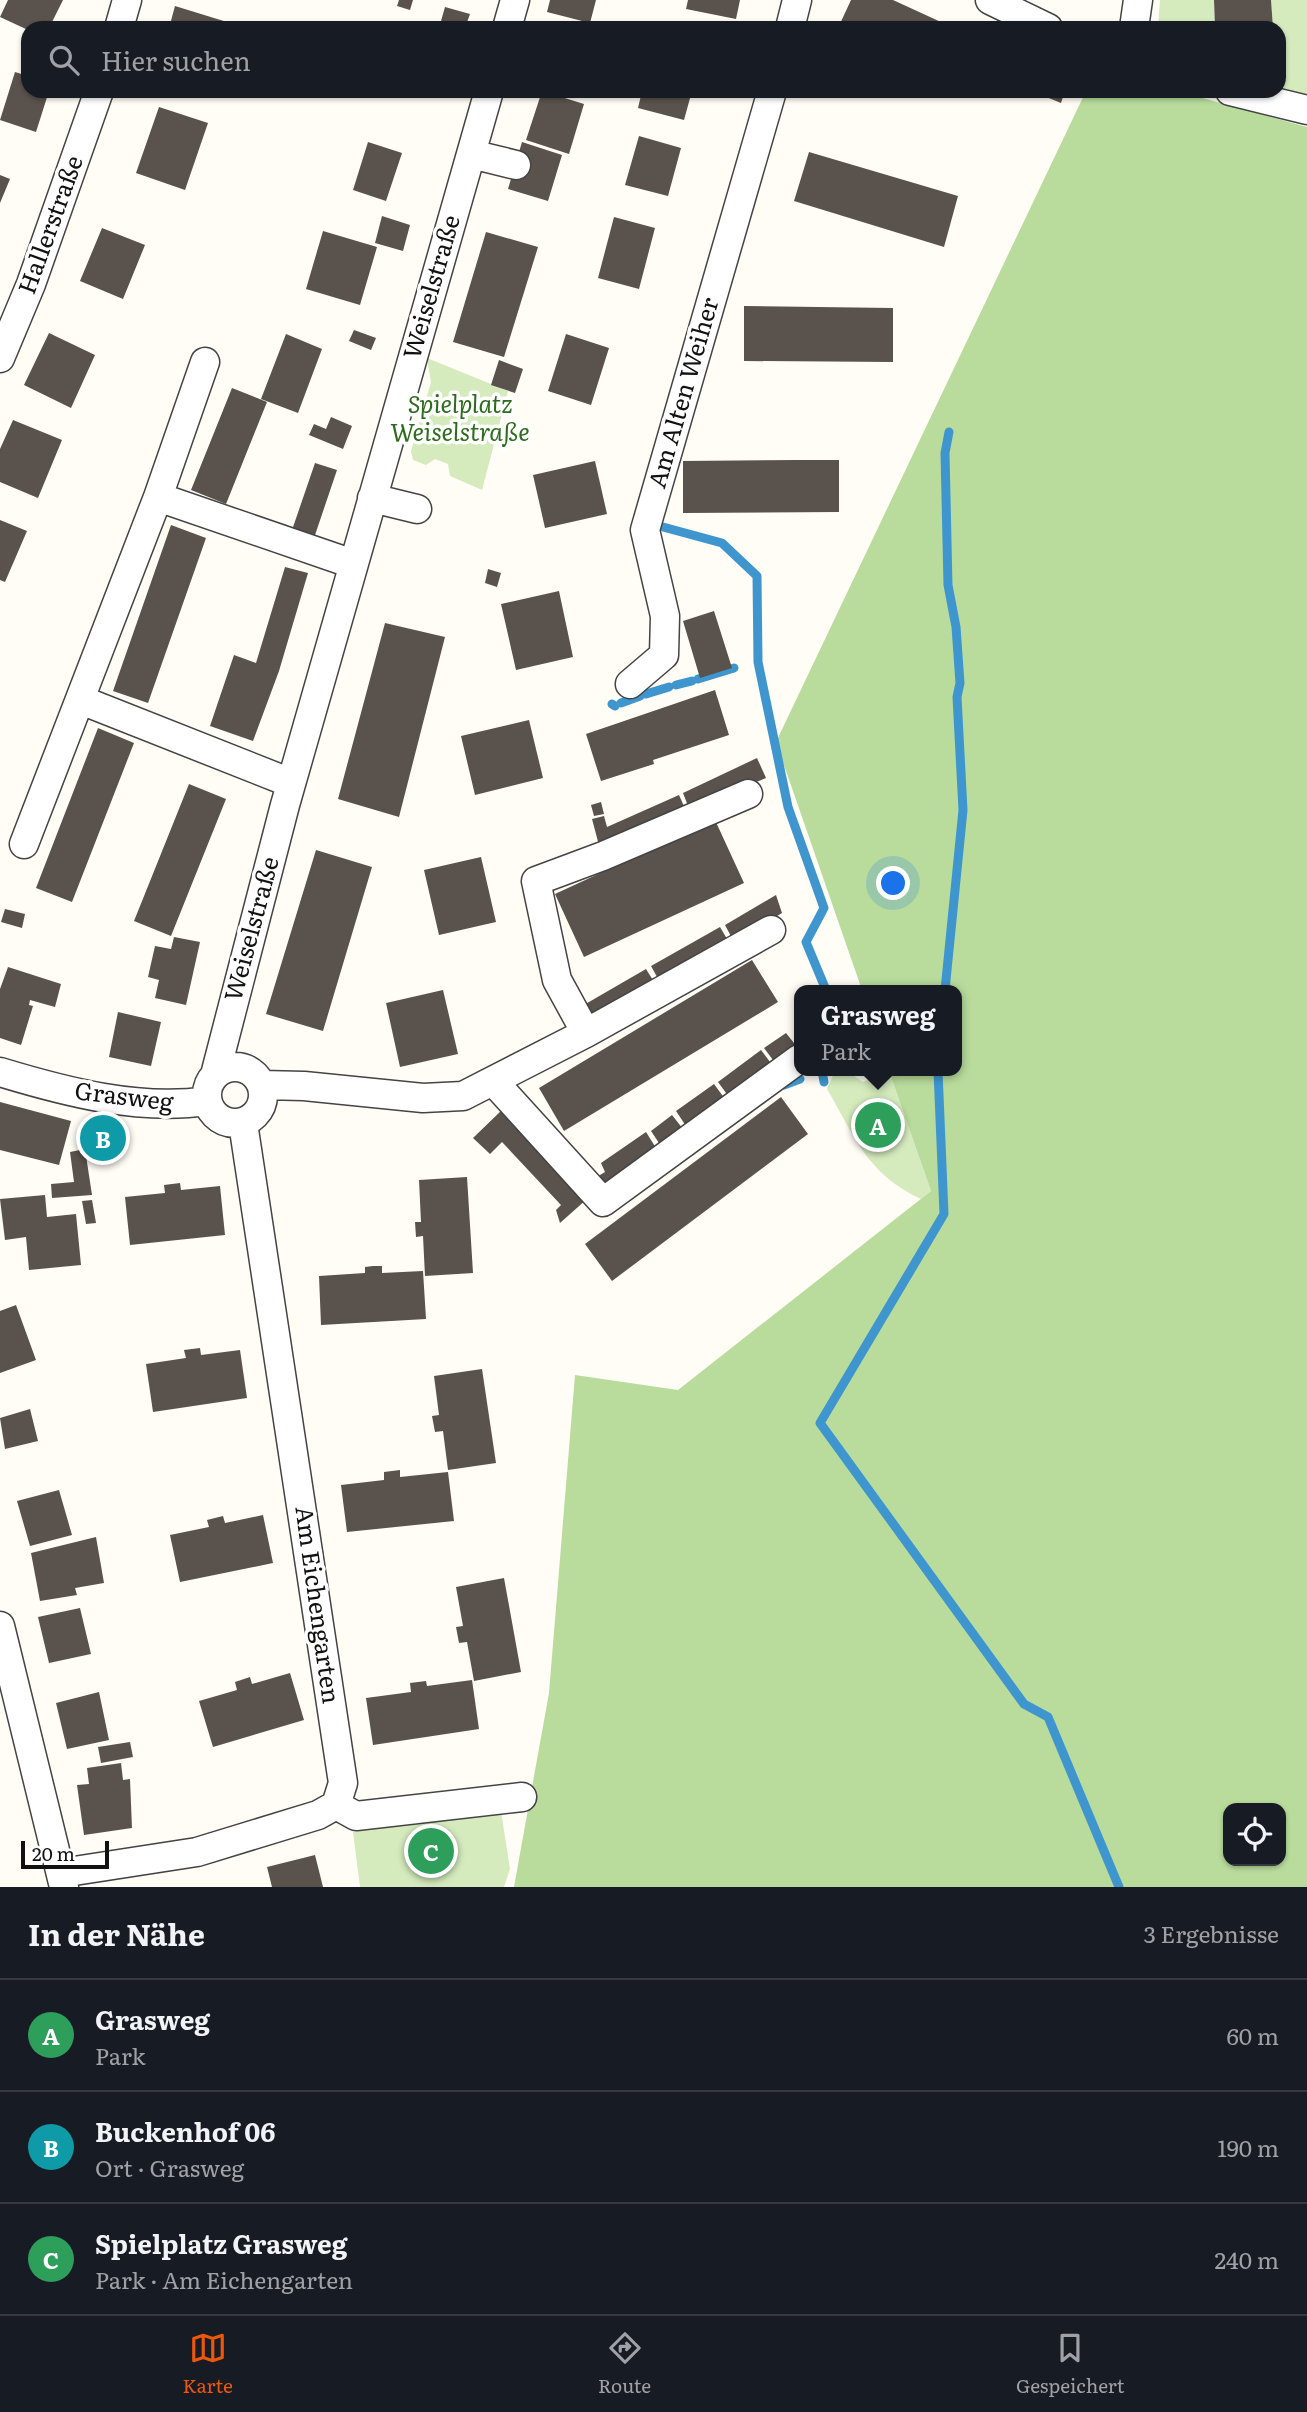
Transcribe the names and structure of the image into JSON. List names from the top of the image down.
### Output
{
  "streets": {
    "street": [
      "Hallerstraße",
      "Weiselstraße",
      "Am Alten Weiher",
      "Grasweg",
      "Am Eichengarten"
    ]
  },
  "crossings": [
    ["Weiselstraße", "Grasweg"],
    ["Weiselstraße", "Am Eichengarten"],
    ["Grasweg", "Am Eichengarten"]
  ],
  "parks": ["Spielplatz Weiselstraße"],
  "scale_bar": "20 m",
  "page": {
    "search": "Hier suchen",
    "popup": ["Grasweg", "Park"],
    "pins": ["A", "B", "C"],
    "scale": "20 m",
    "heading": ["In der Nähe", "3 Ergebnisse"],
    "list": [
      {
        "mark": "A",
        "name": "Grasweg",
        "note": "Park",
        "value": "60 m"
      },
      {
        "mark": "B",
        "name": "Buckenhof 06",
        "note": "Ort · Grasweg",
        "value": "190 m"
      },
      {
        "mark": "C",
        "name": "Spielplatz Grasweg",
        "note": "Park · Am Eichengarten",
        "value": "240 m"
      }
    ],
    "nav": ["Karte", "Route", "Gespeichert"]
  }
}
